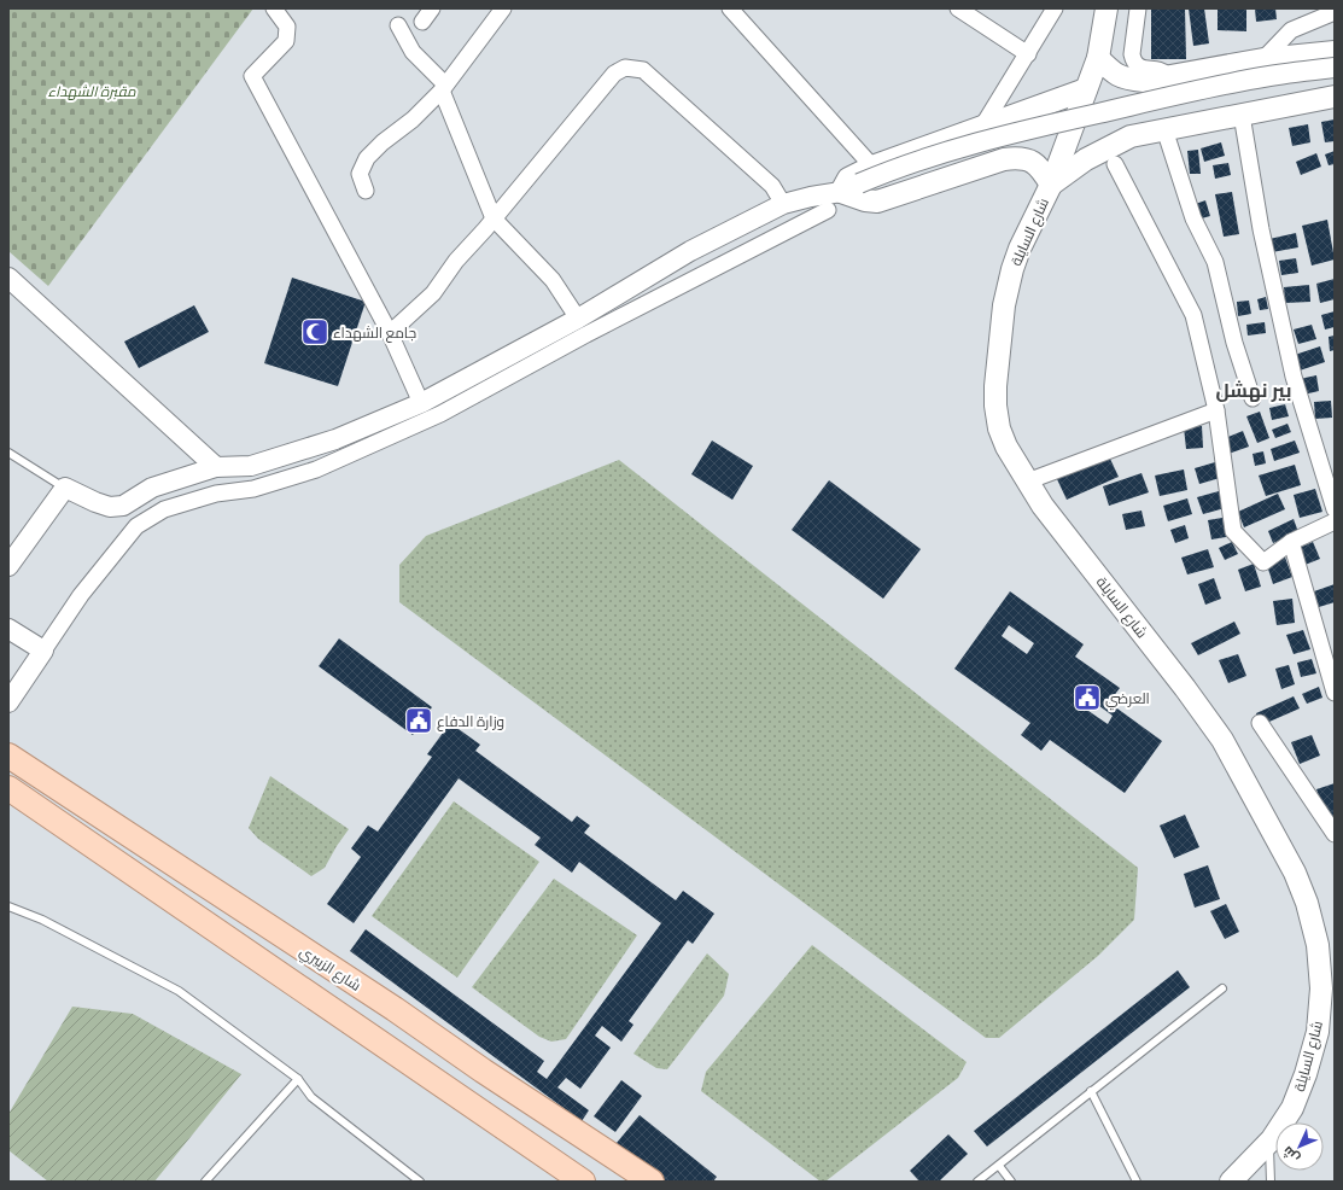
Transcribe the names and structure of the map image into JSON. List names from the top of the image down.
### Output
{
  "streets": {
    "main road": ["شارع السايلة", "شارع الزبيري"]
  },
  "districts": ["بير نهشل"],
  "parks": ["مقبرة الشهداء"],
  "places": {
    "mosque": ["جامع الشهداء"],
    "public building": ["العرضي", "وزارة الدفاع"]
  },
  "north": "bottom left"
}
